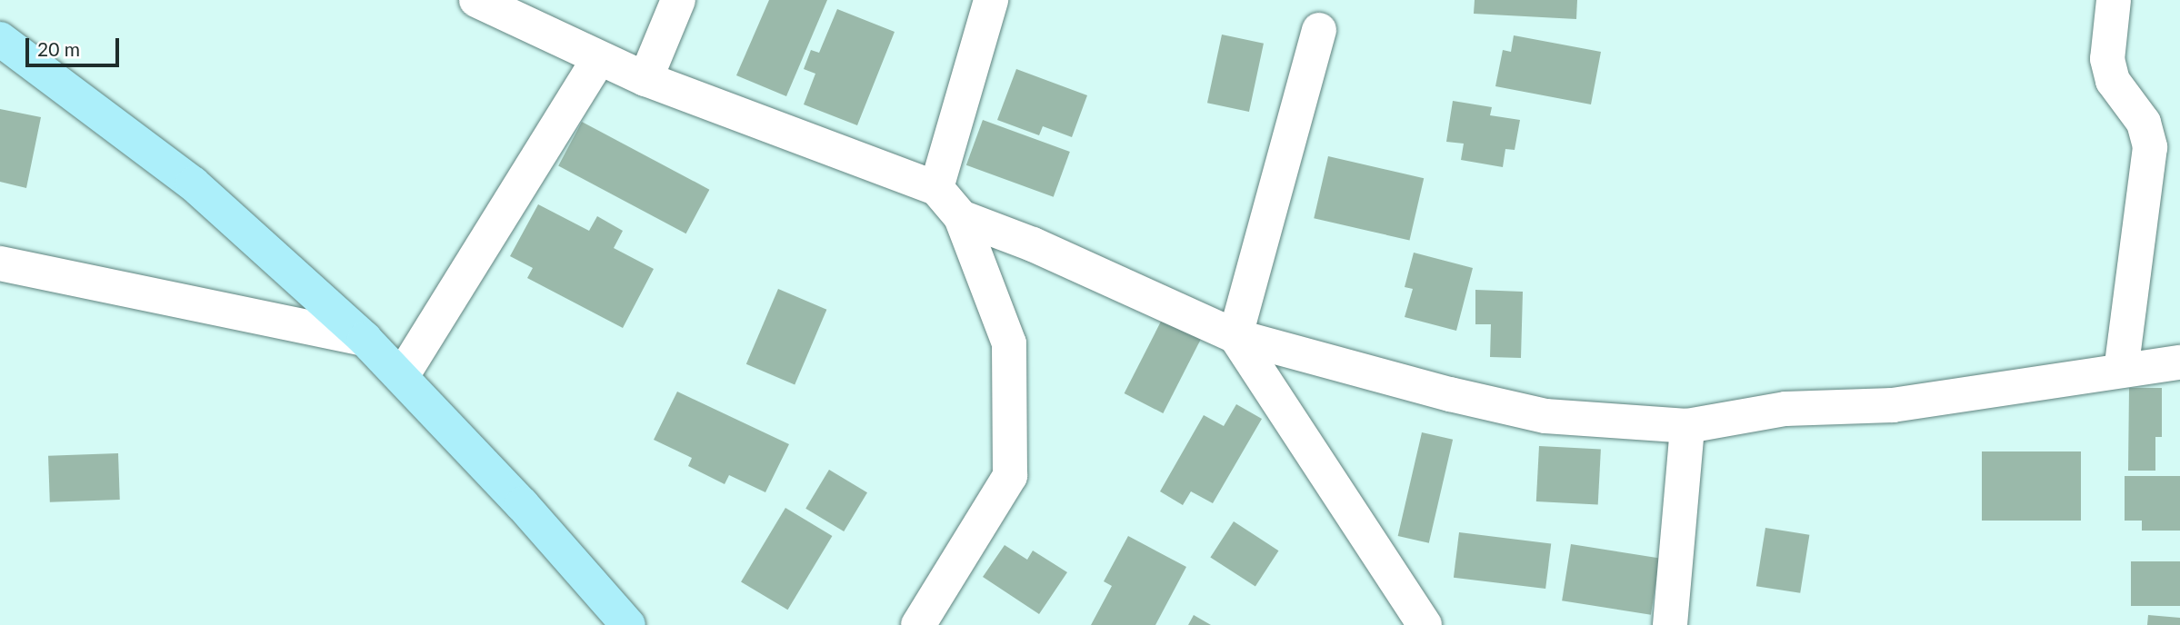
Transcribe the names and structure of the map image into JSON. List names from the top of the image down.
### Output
{
  "scale_bar": "20 m"
}
